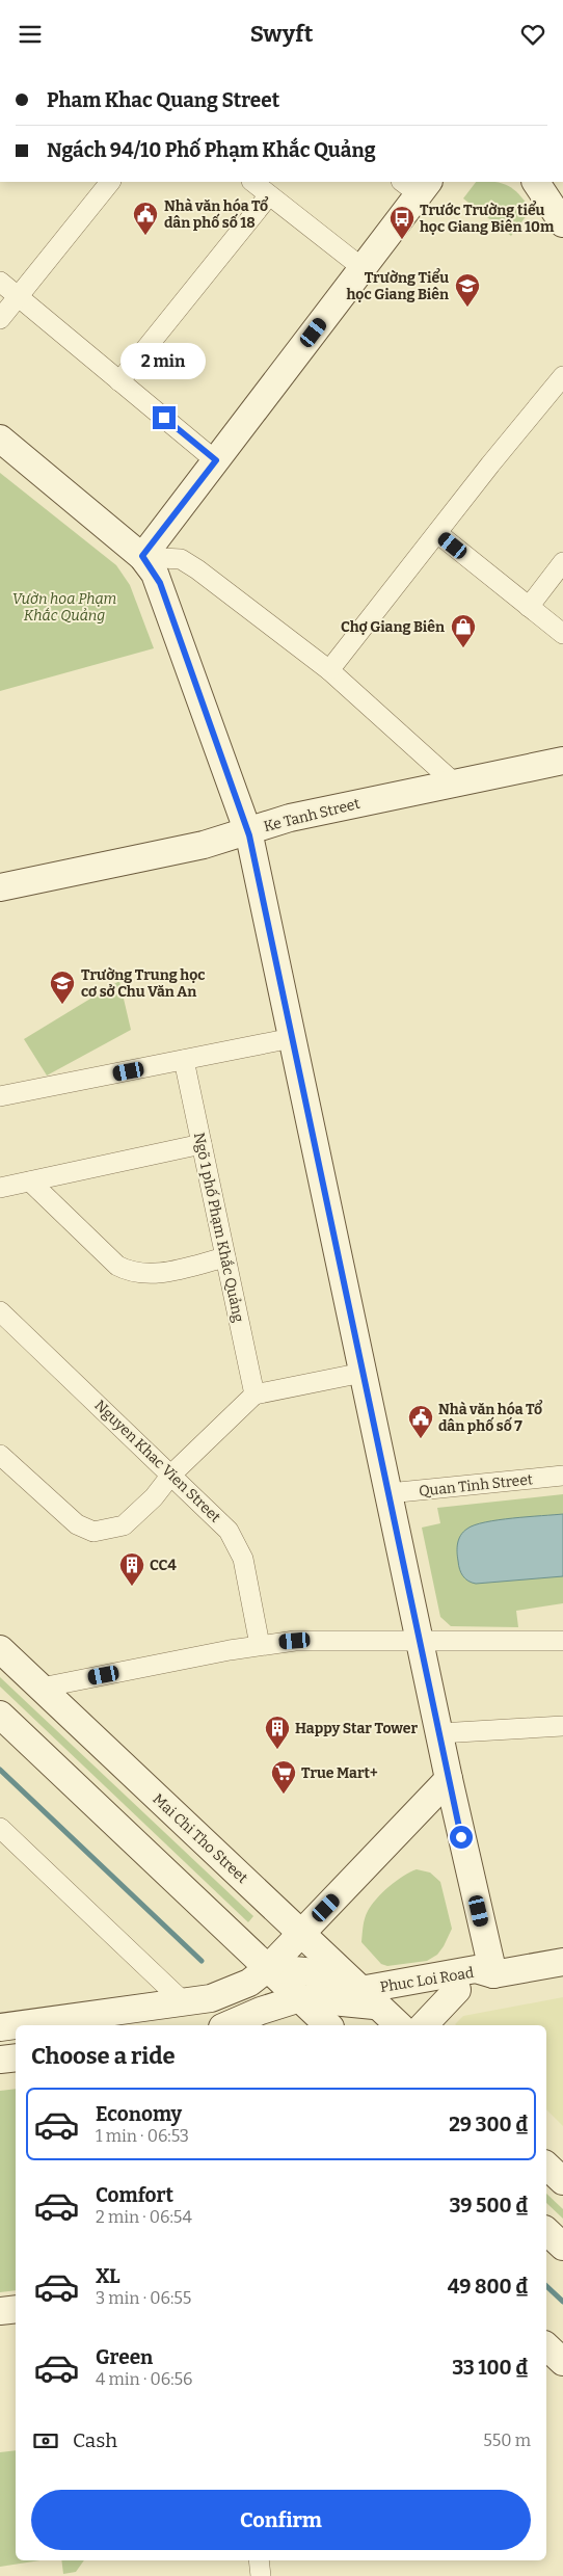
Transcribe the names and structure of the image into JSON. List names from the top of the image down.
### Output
{
  "streets": {
    "street": [
      "Ke Tanh Street",
      "Ngõ 1 phố Phạm Khắc Quảng",
      "Nguyen Khac Vien Street",
      "Quan Tinh Street",
      "Mai Chi Tho Street",
      "Phuc Loi Road"
    ]
  },
  "crossings": [
    ["Mai Chi Tho Street", "Phuc Loi Road"]
  ],
  "parks": ["Vườn hoa Phạm Khắc Quảng"],
  "places": {
    "public building": ["Nhà văn hóa Tổ dân phố số 18", "Nhà văn hóa Tổ dân phố số 7"],
    "bus stop": ["Trước Trường tiểu học Giang Biên 10m"],
    "school or university": ["Trường Tiểu học Giang Biên", "Trường Trung học cơ sở Chu Văn An"],
    "shop": ["Chợ Giang Biên"],
    "building": ["CC4", "Happy Star Tower"],
    "supermarket": ["True Mart+"]
  },
  "page": {
    "header": "Swyft",
    "banner": ["Pham Khac Quang Street", "Ngách 94/10 Phố Phạm Khắc Quảng"],
    "bubble": "2 min",
    "heading": "Choose a ride",
    "list": [
      {
        "name": "Economy",
        "note": "1 min · 06:53",
        "value": "29 300 ₫"
      },
      {
        "name": "Comfort",
        "note": "2 min · 06:54",
        "value": "39 500 ₫"
      },
      {
        "name": "XL",
        "note": "3 min · 06:55",
        "value": "49 800 ₫"
      },
      {
        "name": "Green",
        "note": "4 min · 06:56",
        "value": "33 100 ₫"
      }
    ],
    "pay": ["Cash", "550 m"],
    "buttons": "Confirm"
  }
}
